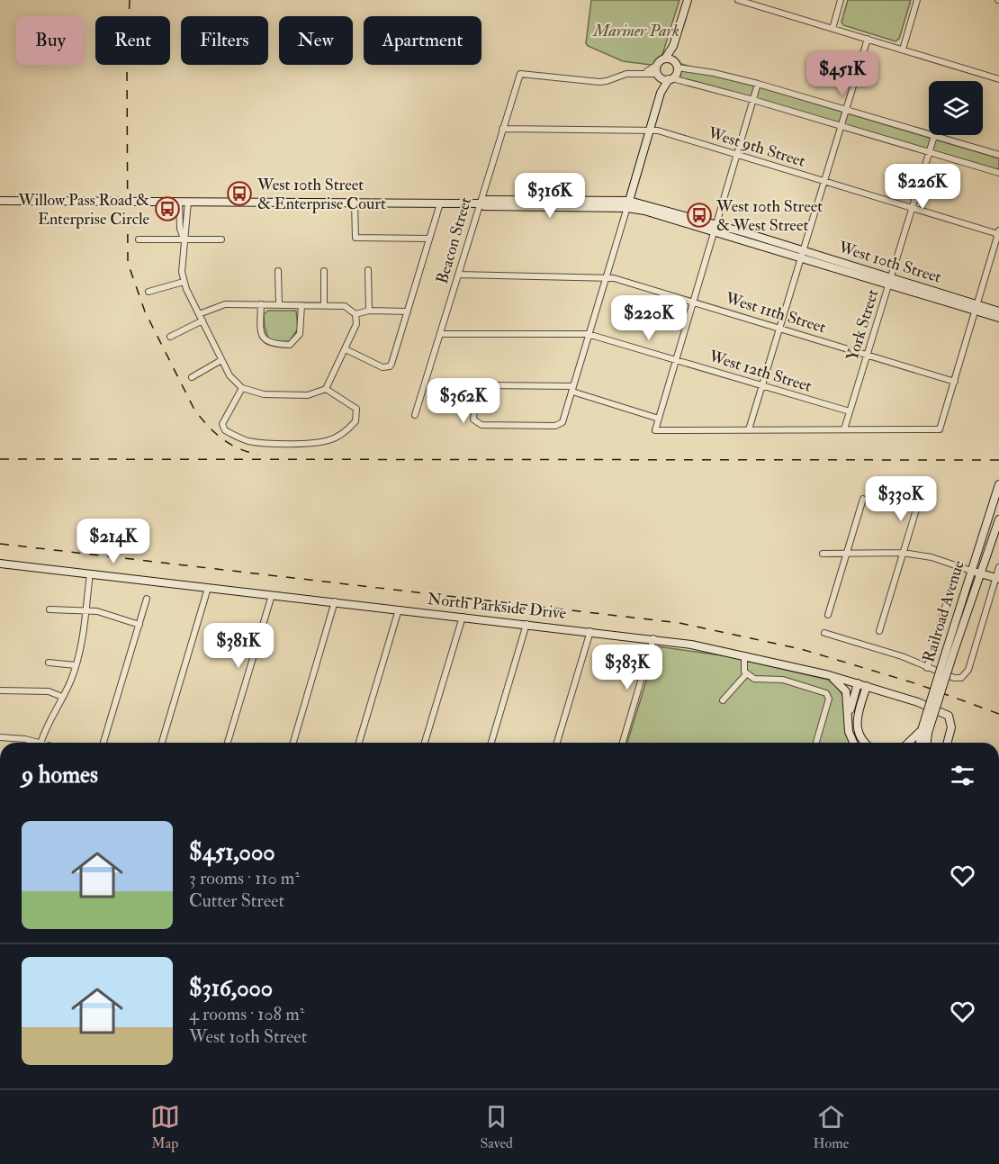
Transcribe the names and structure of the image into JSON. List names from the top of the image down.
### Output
{
  "streets": {
    "main road": ["West 10th Street", "North Parkside Drive", "Railroad Avenue"],
    "street": [
      "West 9th Street",
      "Beacon Street",
      "West 11th Street",
      "York Street",
      "West 12th Street"
    ]
  },
  "crossings": [
    ["West 9th Street", "Beacon Street"],
    ["West 9th Street", "York Street"],
    ["Beacon Street", "West 10th Street"],
    ["Beacon Street", "West 11th Street"],
    ["Beacon Street", "West 12th Street"],
    ["West 10th Street", "York Street"],
    ["West 11th Street", "York Street"],
    ["York Street", "West 12th Street"]
  ],
  "parks": ["Mariner Park"],
  "places": {
    "bus stop": ["West 10th Street & Enterprise Court", "Willow Pass Road & Enterprise Circle", "West 10th Street & West Street"]
  },
  "page": {
    "chip": [
      "Buy",
      "Rent",
      "Filters",
      "New",
      "Apartment"
    ],
    "price": [
      "$451K",
      "$226K",
      "$316K",
      "$220K",
      "$362K",
      "$330K",
      "$214K",
      "$381K",
      "$383K"
    ],
    "heading": "9 homes",
    "list": [
      {
        "name": "$451,000",
        "note": "3 rooms · 110 m² · Cutter Street"
      },
      {
        "name": "$316,000",
        "note": "4 rooms · 108 m² · West 10th Street"
      }
    ],
    "tabs": ["Map", "Saved", "Home"]
  }
}
